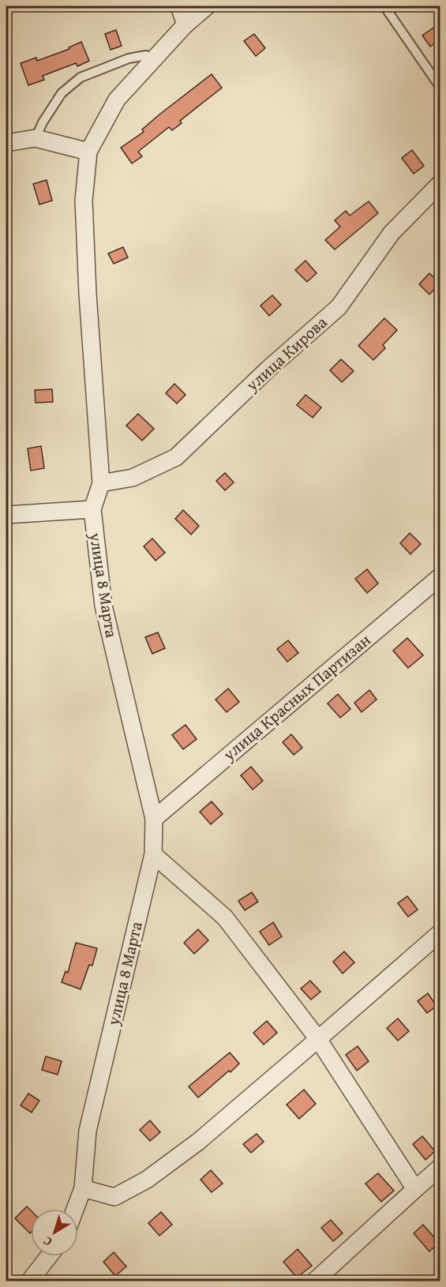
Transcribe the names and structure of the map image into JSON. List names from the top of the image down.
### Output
{
  "streets": {
    "street": ["улица Кирова", "улица 8 Марта", "улица Красных Партизан"]
  },
  "crossings": [
    ["улица Кирова", "улица 8 Марта"],
    ["улица 8 Марта", "улица Красных Партизан"]
  ],
  "north": "bottom left"
}
